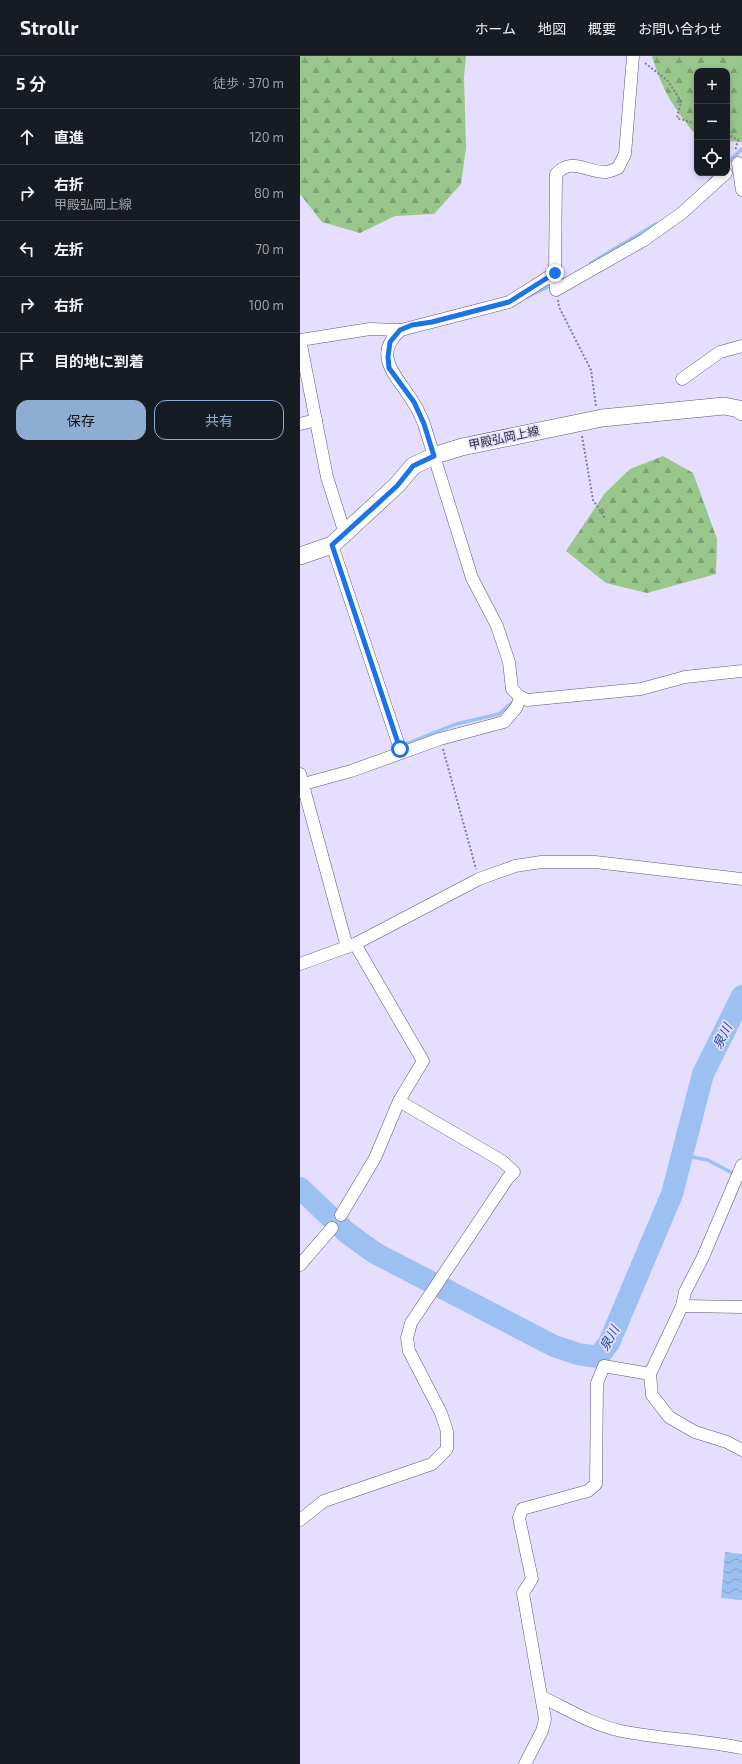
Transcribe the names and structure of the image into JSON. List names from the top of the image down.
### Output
{
  "streets": {
    "main road": ["甲殿弘岡上線"]
  },
  "water": ["泉川"],
  "page": {
    "header": "Strollr",
    "nav": [
      "ホーム",
      "地図",
      "概要",
      "お問い合わせ"
    ],
    "heading": ["5 分", "徒歩 · 370 m"],
    "map_buttons": ["+", "−"],
    "list": [
      ["直進", "120 m"],
      ["右折", "甲殿弘岡上線", "80 m"],
      ["左折", "70 m"],
      ["右折", "100 m"],
      "目的地に到着"
    ],
    "buttons": ["保存", "共有"]
  }
}
